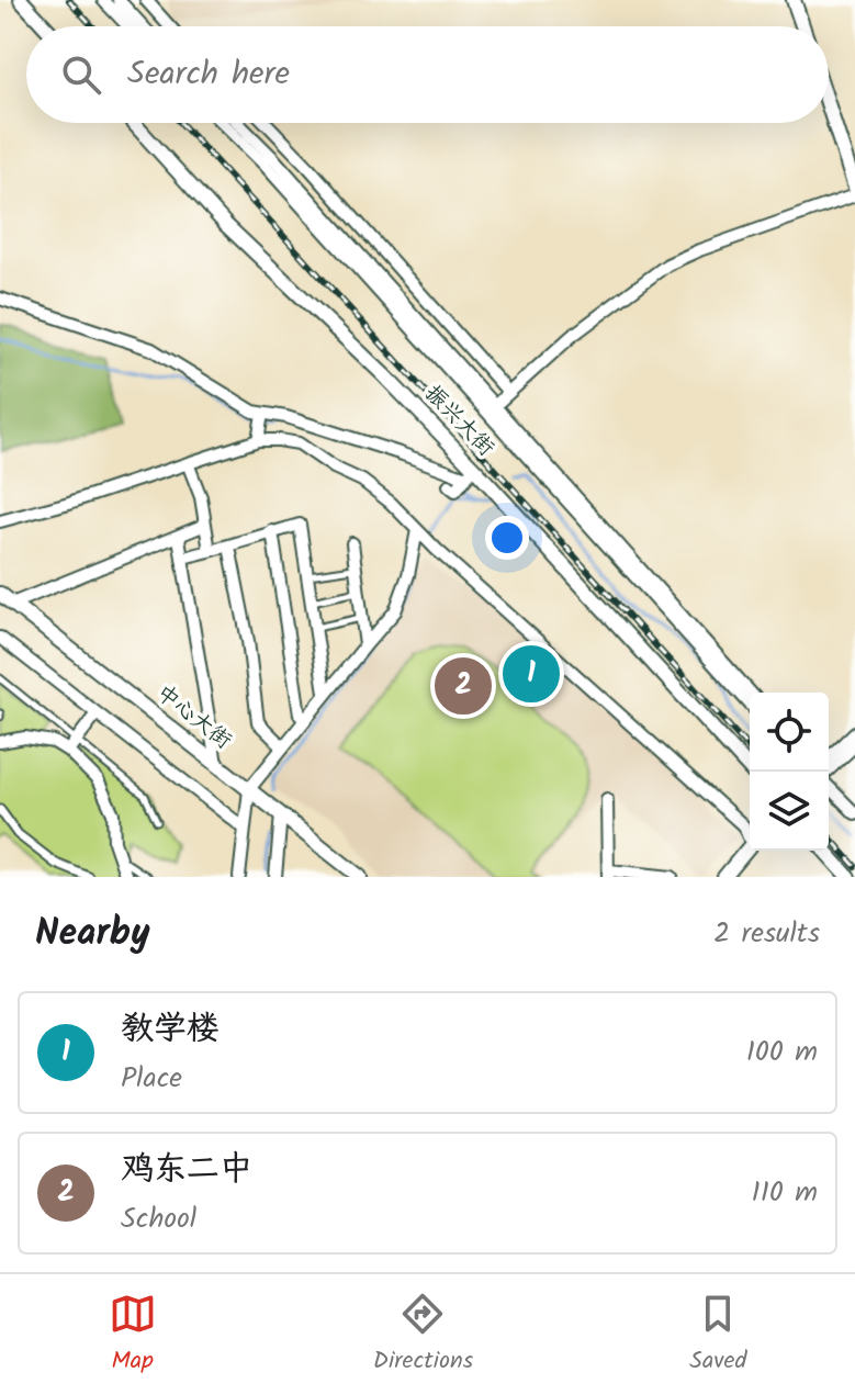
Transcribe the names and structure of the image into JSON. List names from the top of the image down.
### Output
{
  "streets": {
    "street": ["振兴大街", "中心大街"]
  },
  "page": {
    "search": "Search here",
    "pins": ["1", "2"],
    "heading": ["Nearby", "2 results"],
    "list": [
      {
        "mark": "1",
        "name": "教学楼",
        "note": "Place",
        "value": "100 m"
      },
      {
        "mark": "2",
        "name": "鸡东二中",
        "note": "School",
        "value": "110 m"
      }
    ],
    "nav": ["Map", "Directions", "Saved"]
  }
}
